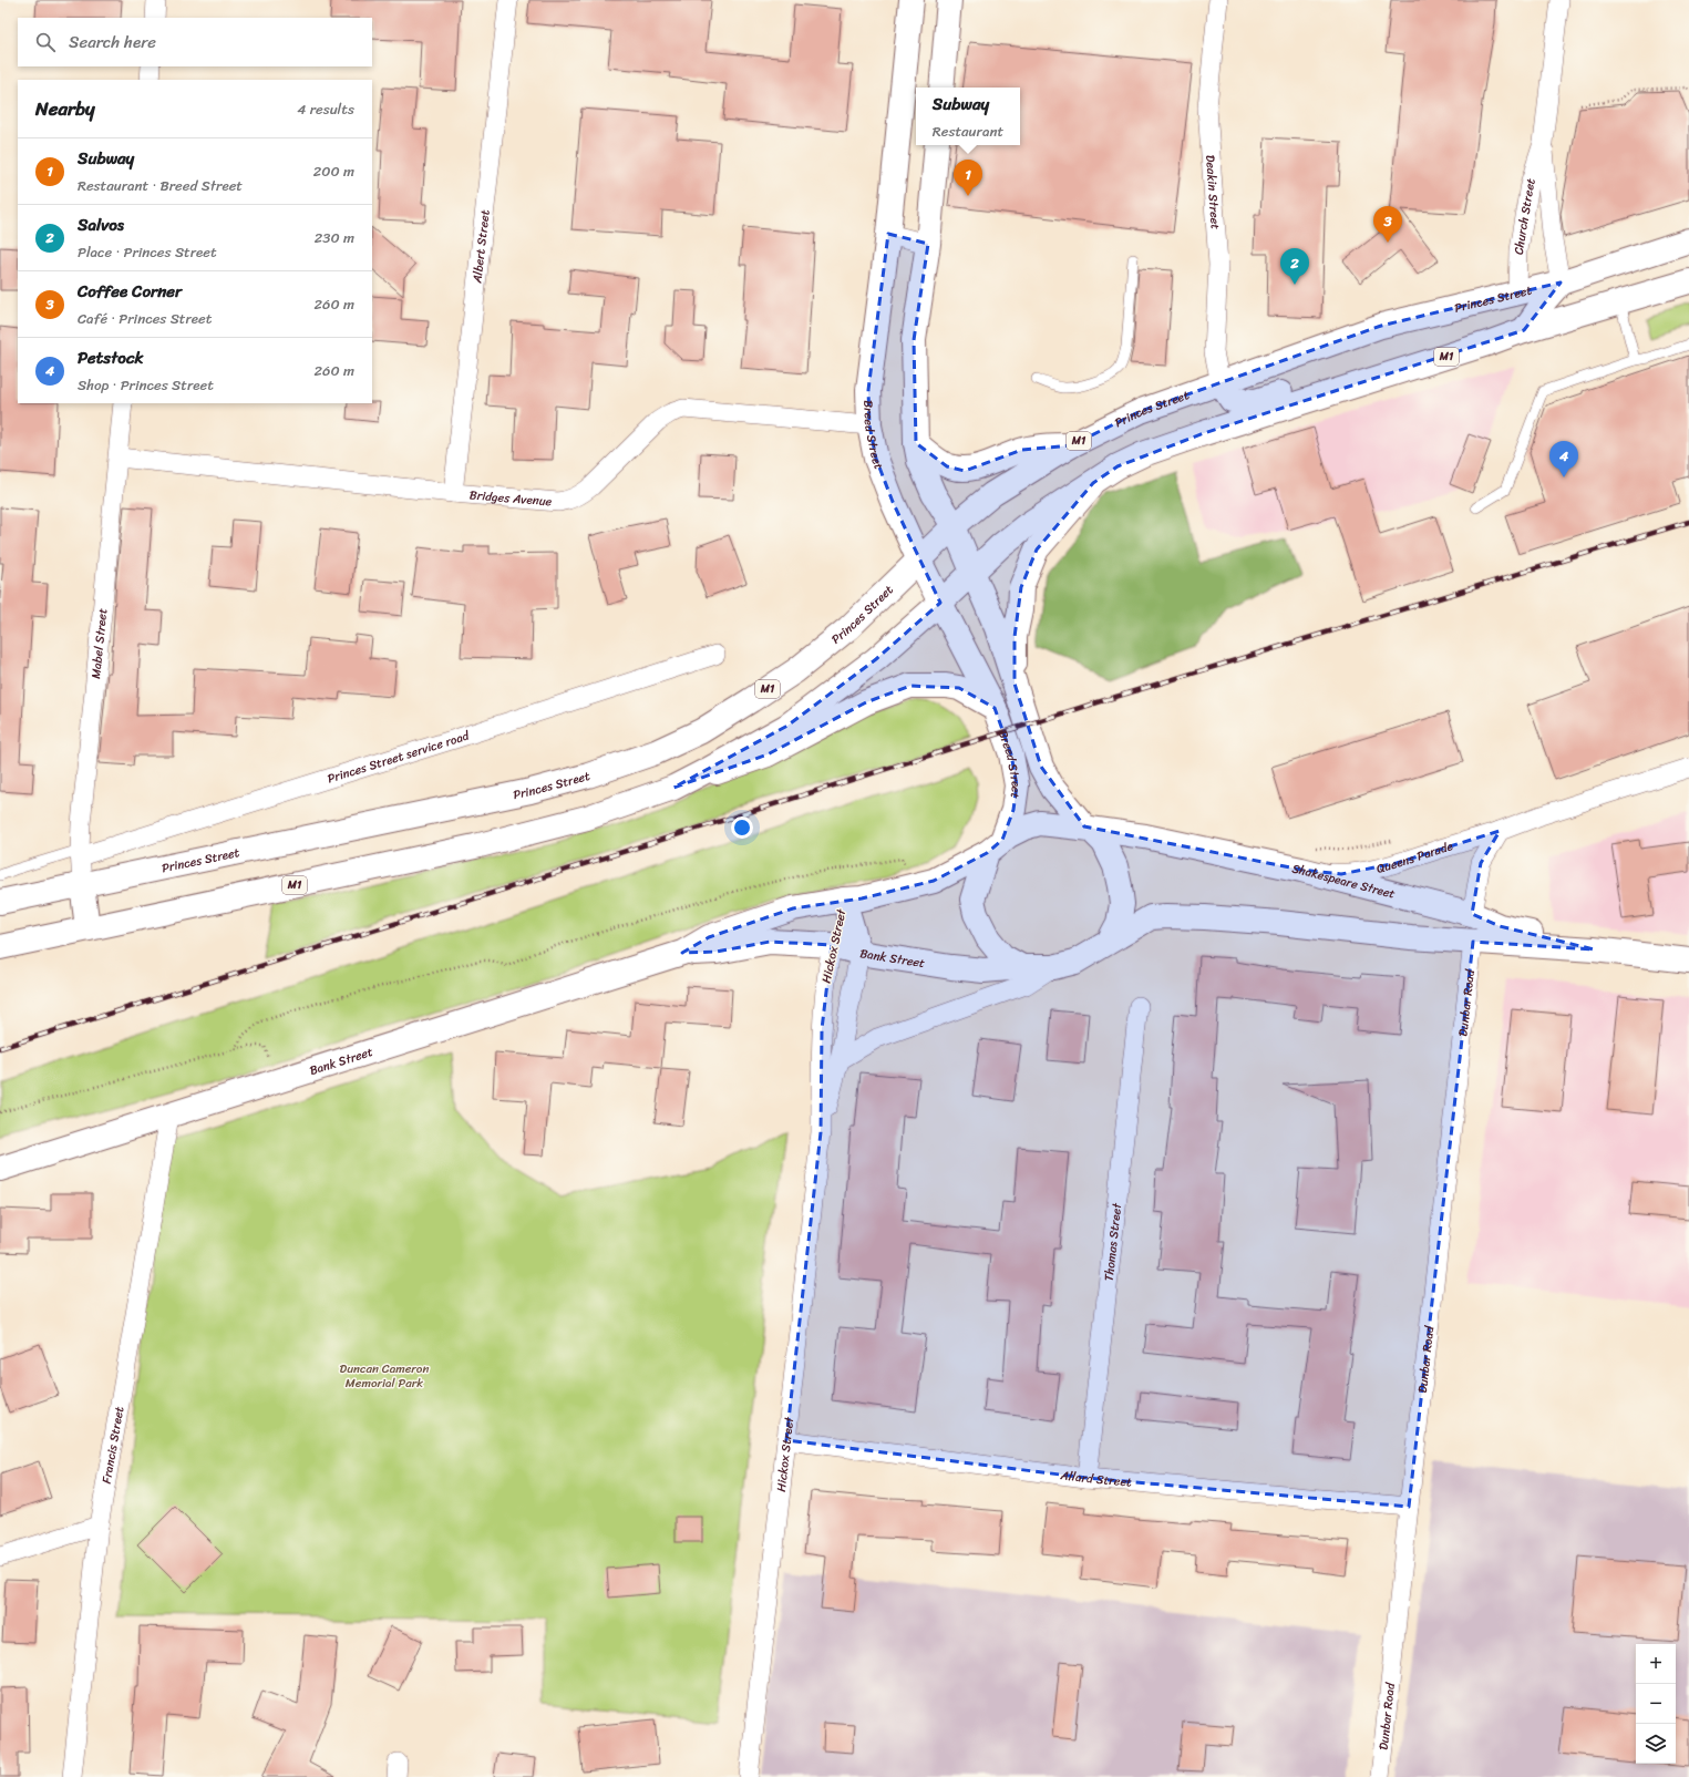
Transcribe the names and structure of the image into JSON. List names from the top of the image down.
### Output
{
  "streets": {
    "main road": [
      "Princes Street",
      "M1",
      "Breed Street",
      "Shakespeare Street",
      "Hickox Street",
      "Bank Street"
    ],
    "street": [
      "Deakin Street",
      "Church Street",
      "Albert Street",
      "Bridges Avenue",
      "Mabel Street",
      "Princes Street service road",
      "Queens Parade",
      "Dunbar Road",
      "Thomas Street",
      "Francis Street",
      "Allard Street"
    ]
  },
  "crossings": [
    ["Deakin Street", "Princes Street"],
    ["Church Street", "Princes Street"],
    ["Albert Street", "Bridges Avenue"],
    ["Princes Street", "Breed Street"],
    ["Princes Street", "Mabel Street"],
    ["M1", "Breed Street"],
    ["Breed Street", "Bridges Avenue"],
    ["Breed Street", "Shakespeare Street"],
    ["Breed Street", "Bank Street"],
    ["Bridges Avenue", "Mabel Street"],
    ["Mabel Street", "Princes Street service road"],
    ["Queens Parade", "Shakespeare Street"],
    ["Shakespeare Street", "Bank Street"],
    ["Shakespeare Street", "Dunbar Road"],
    ["Hickox Street", "Bank Street"],
    ["Hickox Street", "Allard Street"],
    ["Bank Street", "Francis Street"],
    ["Dunbar Road", "Allard Street"],
    ["Thomas Street", "Allard Street"]
  ],
  "parks": ["Duncan Cameron Memorial Park"],
  "page": {
    "search": "Search here",
    "heading": ["Nearby", "4 results"],
    "popup": ["Subway", "Restaurant"],
    "list": [
      {
        "mark": "1",
        "name": "Subway",
        "note": "Restaurant · Breed Street",
        "value": "200 m"
      },
      {
        "mark": "2",
        "name": "Salvos",
        "note": "Place · Princes Street",
        "value": "230 m"
      },
      {
        "mark": "3",
        "name": "Coffee Corner",
        "note": "Café · Princes Street",
        "value": "260 m"
      },
      {
        "mark": "4",
        "name": "Petstock",
        "note": "Shop · Princes Street",
        "value": "260 m"
      }
    ],
    "pins": [
      "1",
      "3",
      "2",
      "4"
    ],
    "map_buttons": ["+", "−"]
  }
}
